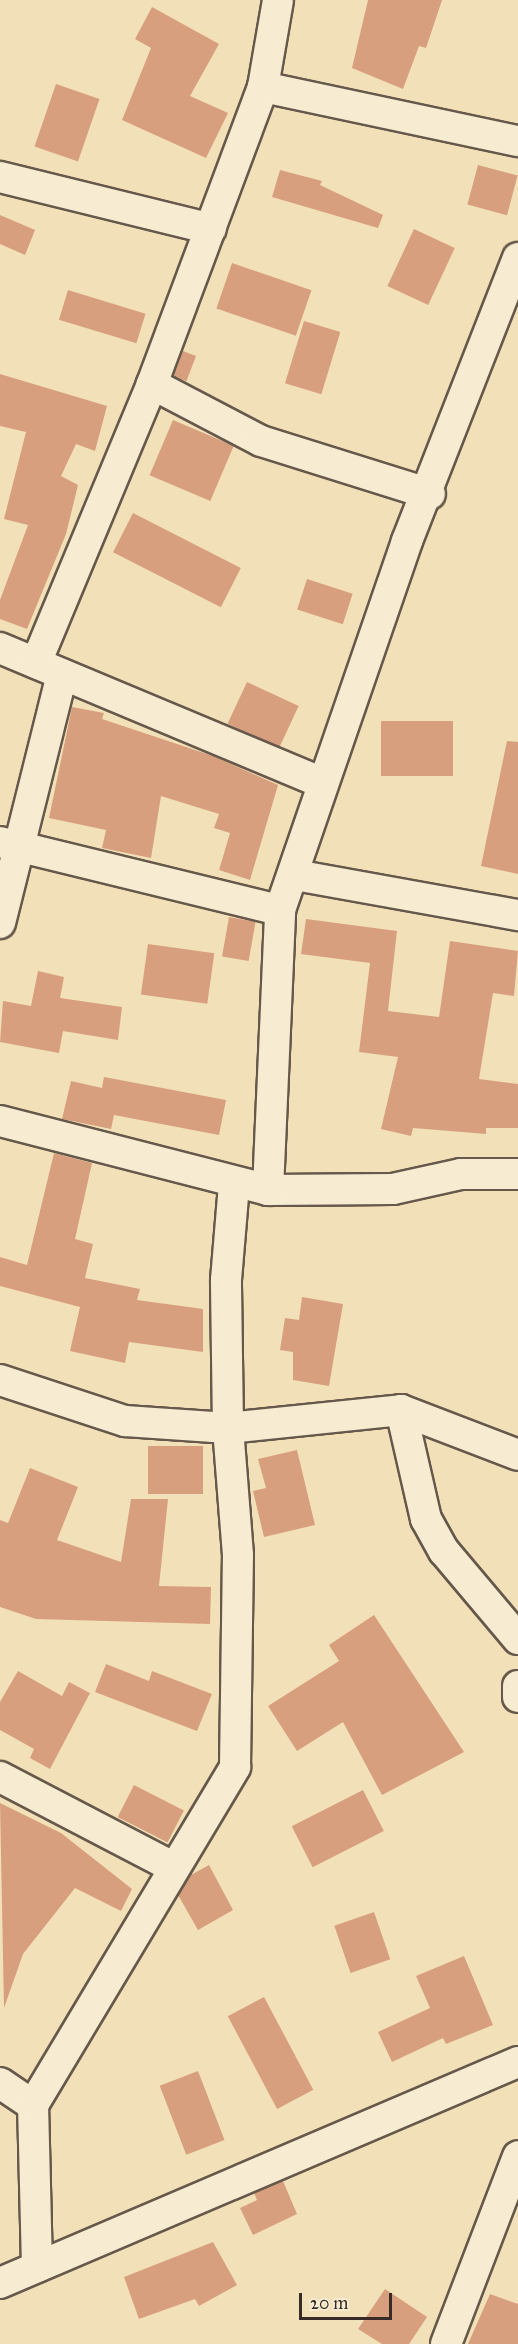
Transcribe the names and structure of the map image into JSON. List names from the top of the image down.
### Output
{
  "scale_bar": "20 m"
}
